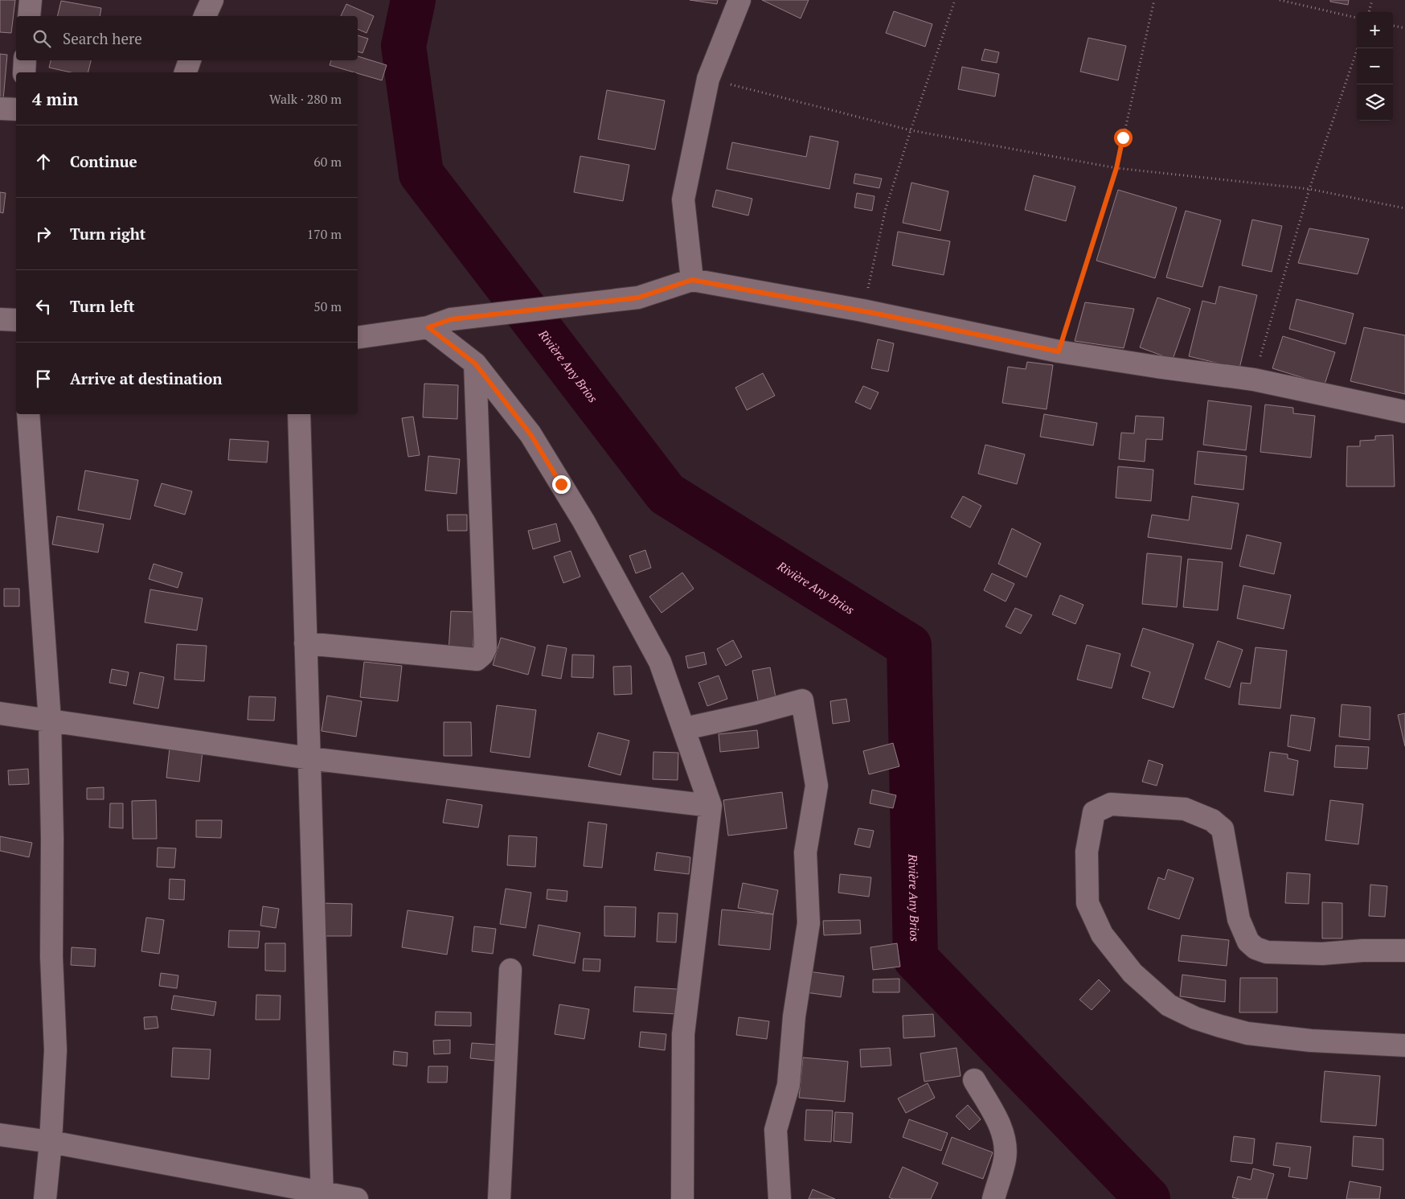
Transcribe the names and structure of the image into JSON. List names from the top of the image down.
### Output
{
  "water": ["Rivière Any Brios"],
  "page": {
    "map_buttons": ["+", "−"],
    "search": "Search here",
    "heading": ["4 min", "Walk · 280 m"],
    "list": [
      ["Continue", "60 m"],
      ["Turn right", "170 m"],
      ["Turn left", "50 m"],
      "Arrive at destination"
    ]
  }
}
